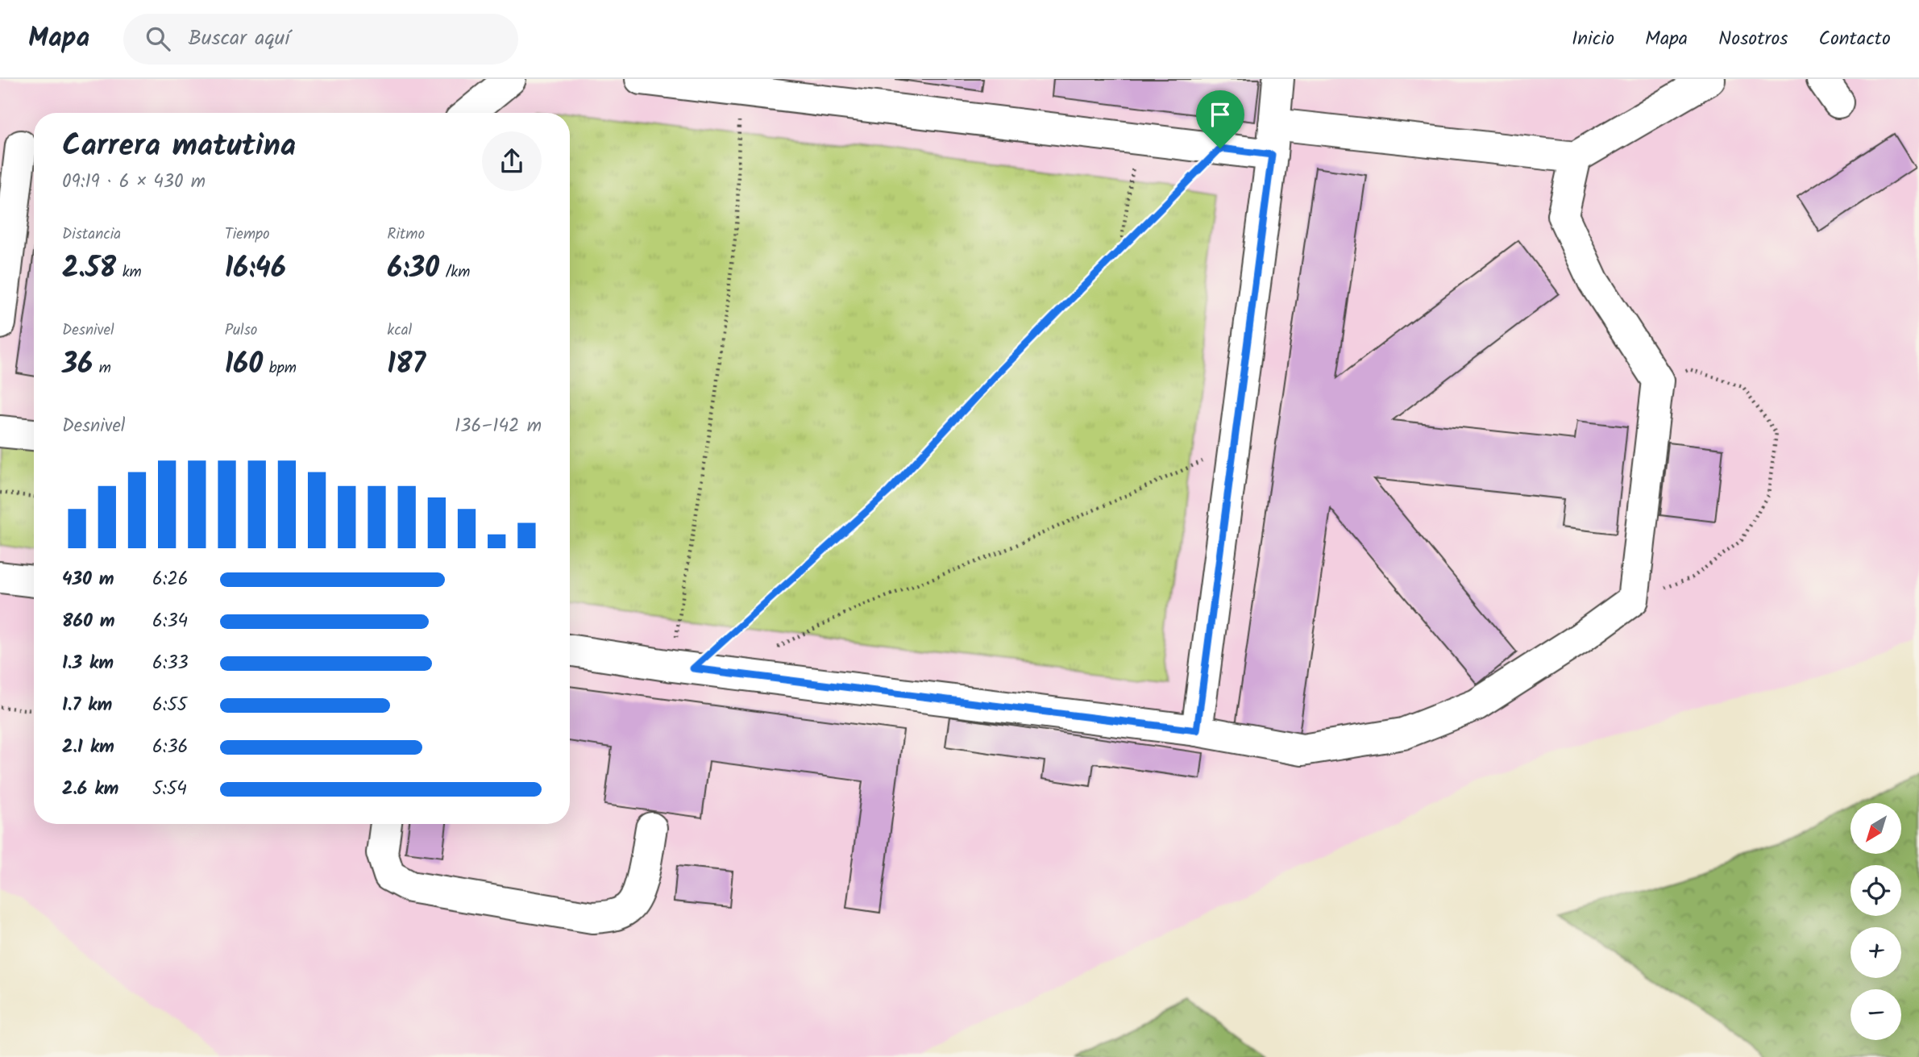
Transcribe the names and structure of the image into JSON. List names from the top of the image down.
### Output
{
  "north": "bottom left",
  "page": {
    "header": "Mapa",
    "search": "Buscar aquí",
    "nav": [
      "Inicio",
      "Mapa",
      "Nosotros",
      "Contacto"
    ],
    "heading": ["Carrera matutina", "09:19 · 6 × 430 m"],
    "stats": [
      ["Distancia", "2.58 km"],
      ["Tiempo", "16:46"],
      ["Ritmo", "6:30 /km"],
      ["Desnivel", "36 m"],
      ["Pulso", "160 bpm"],
      ["kcal", "187"]
    ],
    "chart": ["Desnivel", "136–142 m"],
    "list": [
      {
        "name": "430 m",
        "note": "6:26"
      },
      {
        "name": "860 m",
        "note": "6:34"
      },
      {
        "name": "1.3 km",
        "note": "6:33"
      },
      {
        "name": "1.7 km",
        "note": "6:55"
      },
      {
        "name": "2.1 km",
        "note": "6:36"
      },
      {
        "name": "2.6 km",
        "note": "5:54"
      }
    ],
    "map_buttons": ["+", "−"]
  }
}
